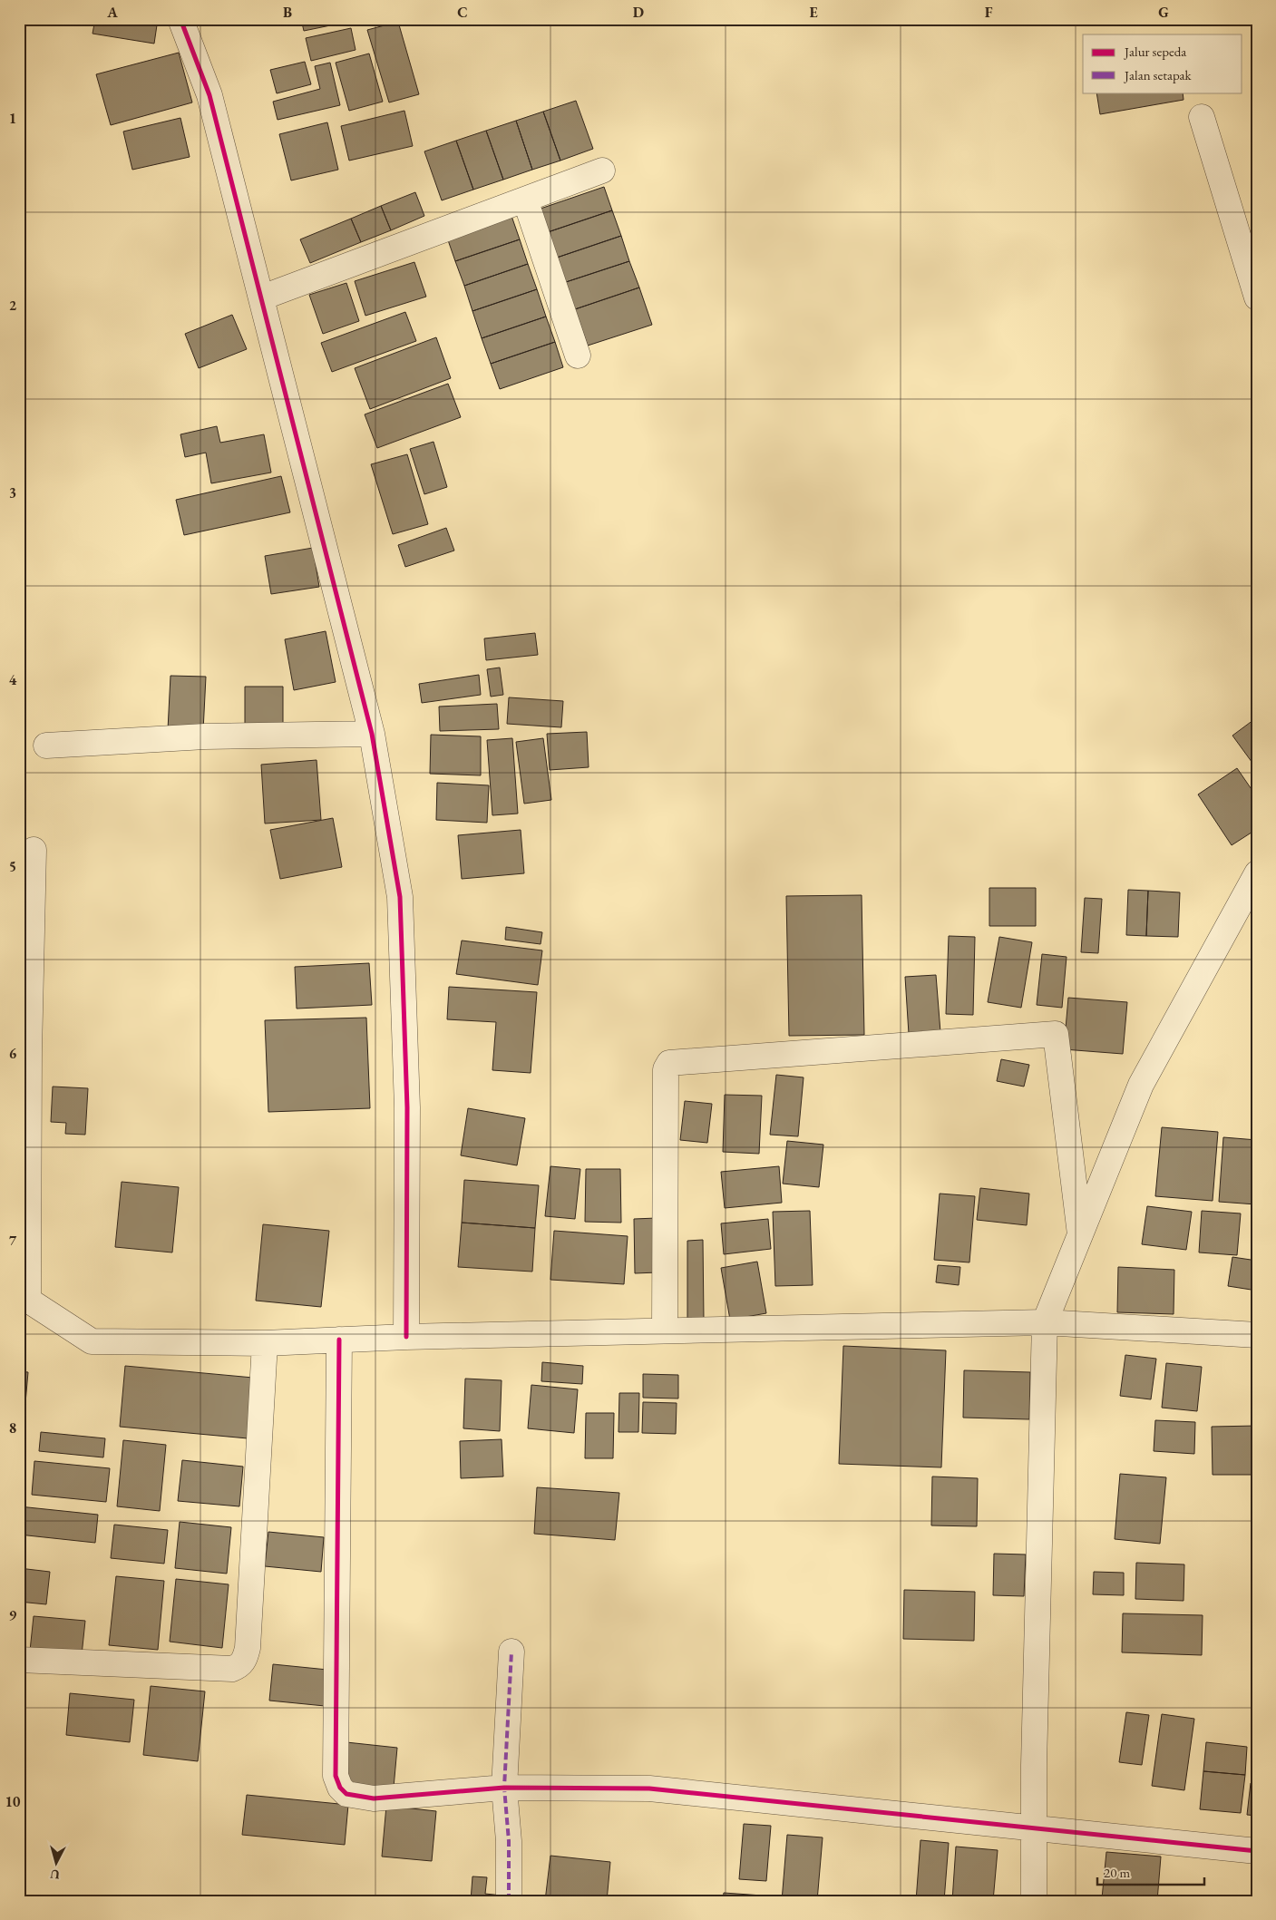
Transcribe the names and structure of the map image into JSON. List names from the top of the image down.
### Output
{
  "legend": ["Jalur sepeda", "Jalan setapak"],
  "scale_bar": "20 m",
  "north": "bottom",
  "grid": {
    "columns": [
      "A",
      "B",
      "C",
      "D",
      "E",
      "F",
      "G"
    ],
    "rows": [
      "1",
      "2",
      "3",
      "4",
      "5",
      "6",
      "7",
      "8",
      "9",
      "10"
    ]
  }
}
